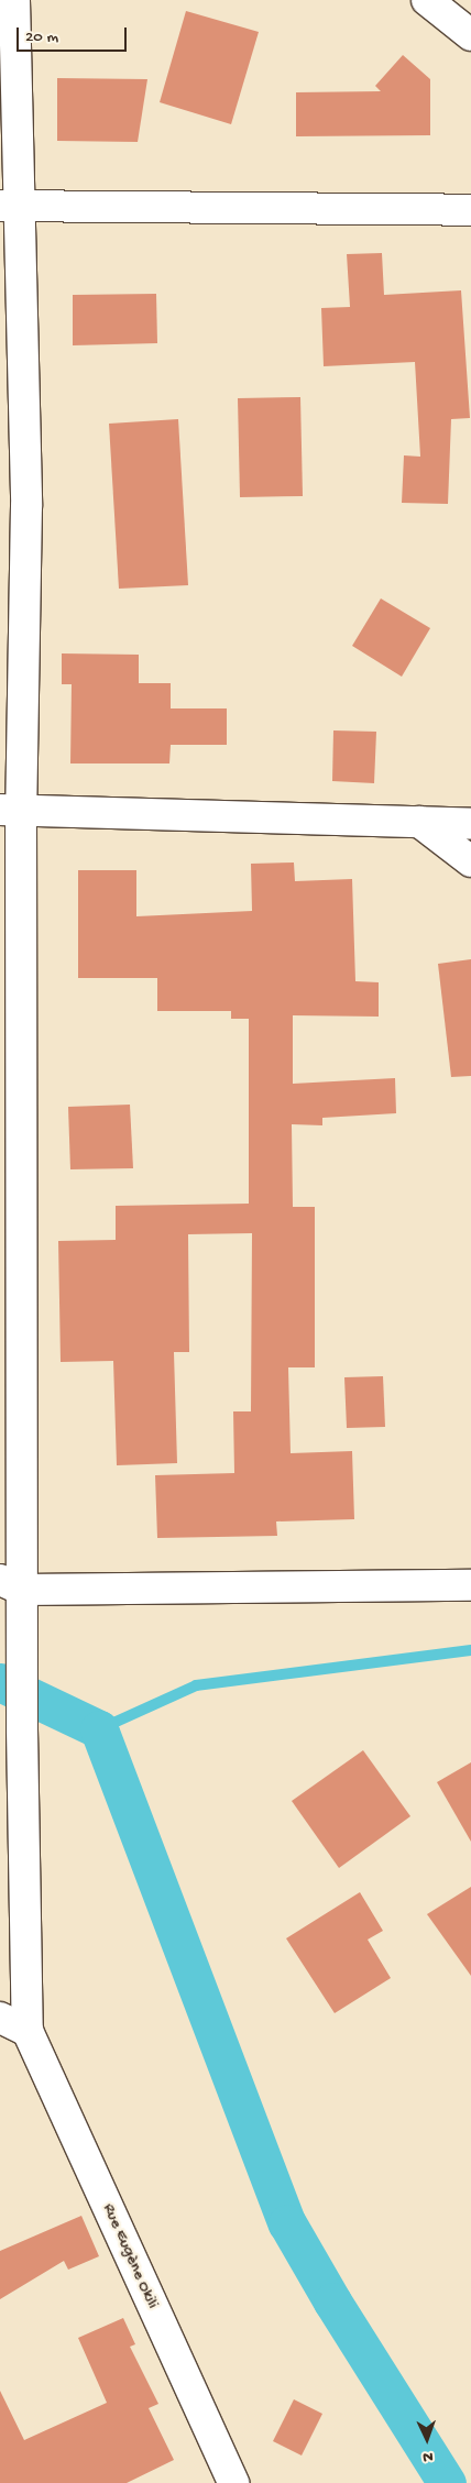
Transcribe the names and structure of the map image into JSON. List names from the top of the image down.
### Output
{
  "streets": {
    "street": ["Rue Eugène Okili"]
  },
  "scale_bar": "20 m",
  "north": "bottom"
}
